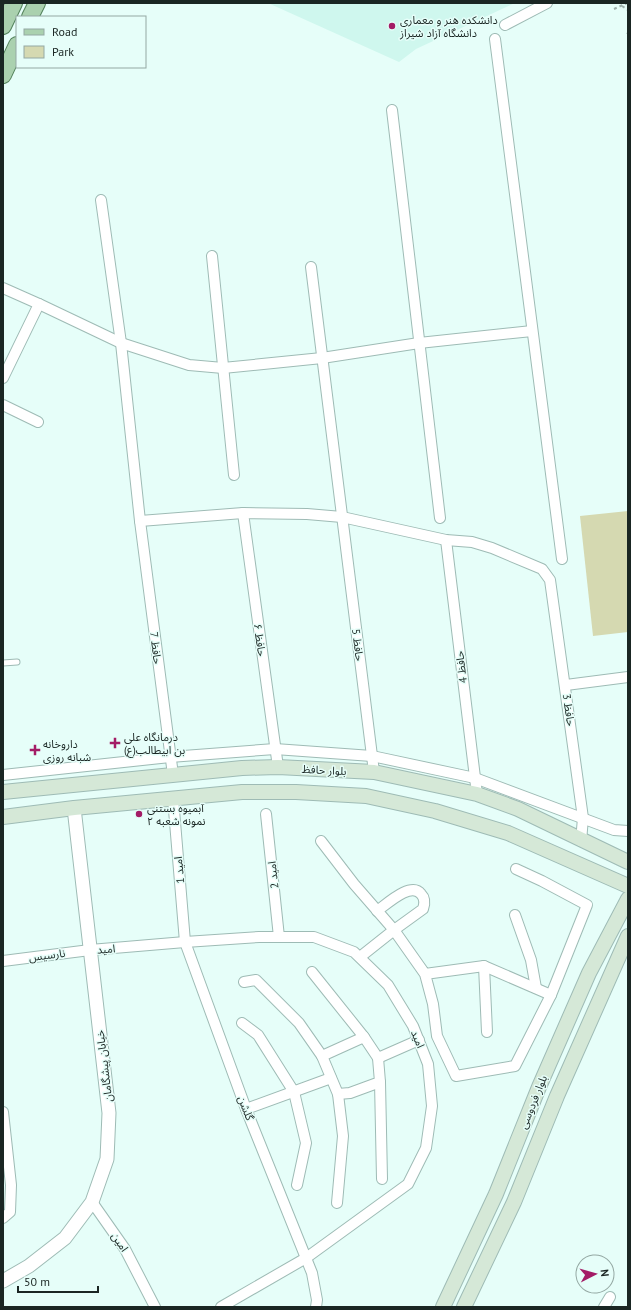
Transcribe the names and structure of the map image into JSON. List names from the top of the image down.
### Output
{
  "streets": {
    "main road": ["بلوار حافظ", "بلوار فردوسی"],
    "street": [
      "حافظ ۶",
      "حافظ 5",
      "حافظ 7",
      "حافظ 4",
      "حافظ 3",
      "امید 1",
      "امید 2",
      "امید",
      "نارسیس",
      "خیابان پیشگامان",
      "گلشن",
      "امین"
    ]
  },
  "crossings": [
    ["حافظ ۶", "بلوار حافظ"],
    ["حافظ 5", "بلوار حافظ"],
    ["حافظ 7", "بلوار حافظ"],
    ["حافظ 4", "حافظ 3"],
    ["حافظ 4", "بلوار حافظ"],
    ["حافظ 3", "بلوار حافظ"],
    ["امید 1", "امید"],
    ["امید 1", "گلشن"],
    ["امید 2", "امید"],
    ["امید", "نارسیس"],
    ["امید", "خیابان پیشگامان"],
    ["امید", "گلشن"],
    ["نارسیس", "خیابان پیشگامان"],
    ["خیابان پیشگامان", "امین"]
  ],
  "places": {
    "other": ["دانشکده هنر و معماری دانشگاه آزاد شیراز", "آبمیوه بستنی نمونه شعبه ۲"],
    "health": ["درمانگاه علی بن ابیطالب(ع)", "داروخانه شبانه روزی"]
  },
  "legend": ["Road", "Park"],
  "scale_bar": "50 m",
  "north": "right"
}
